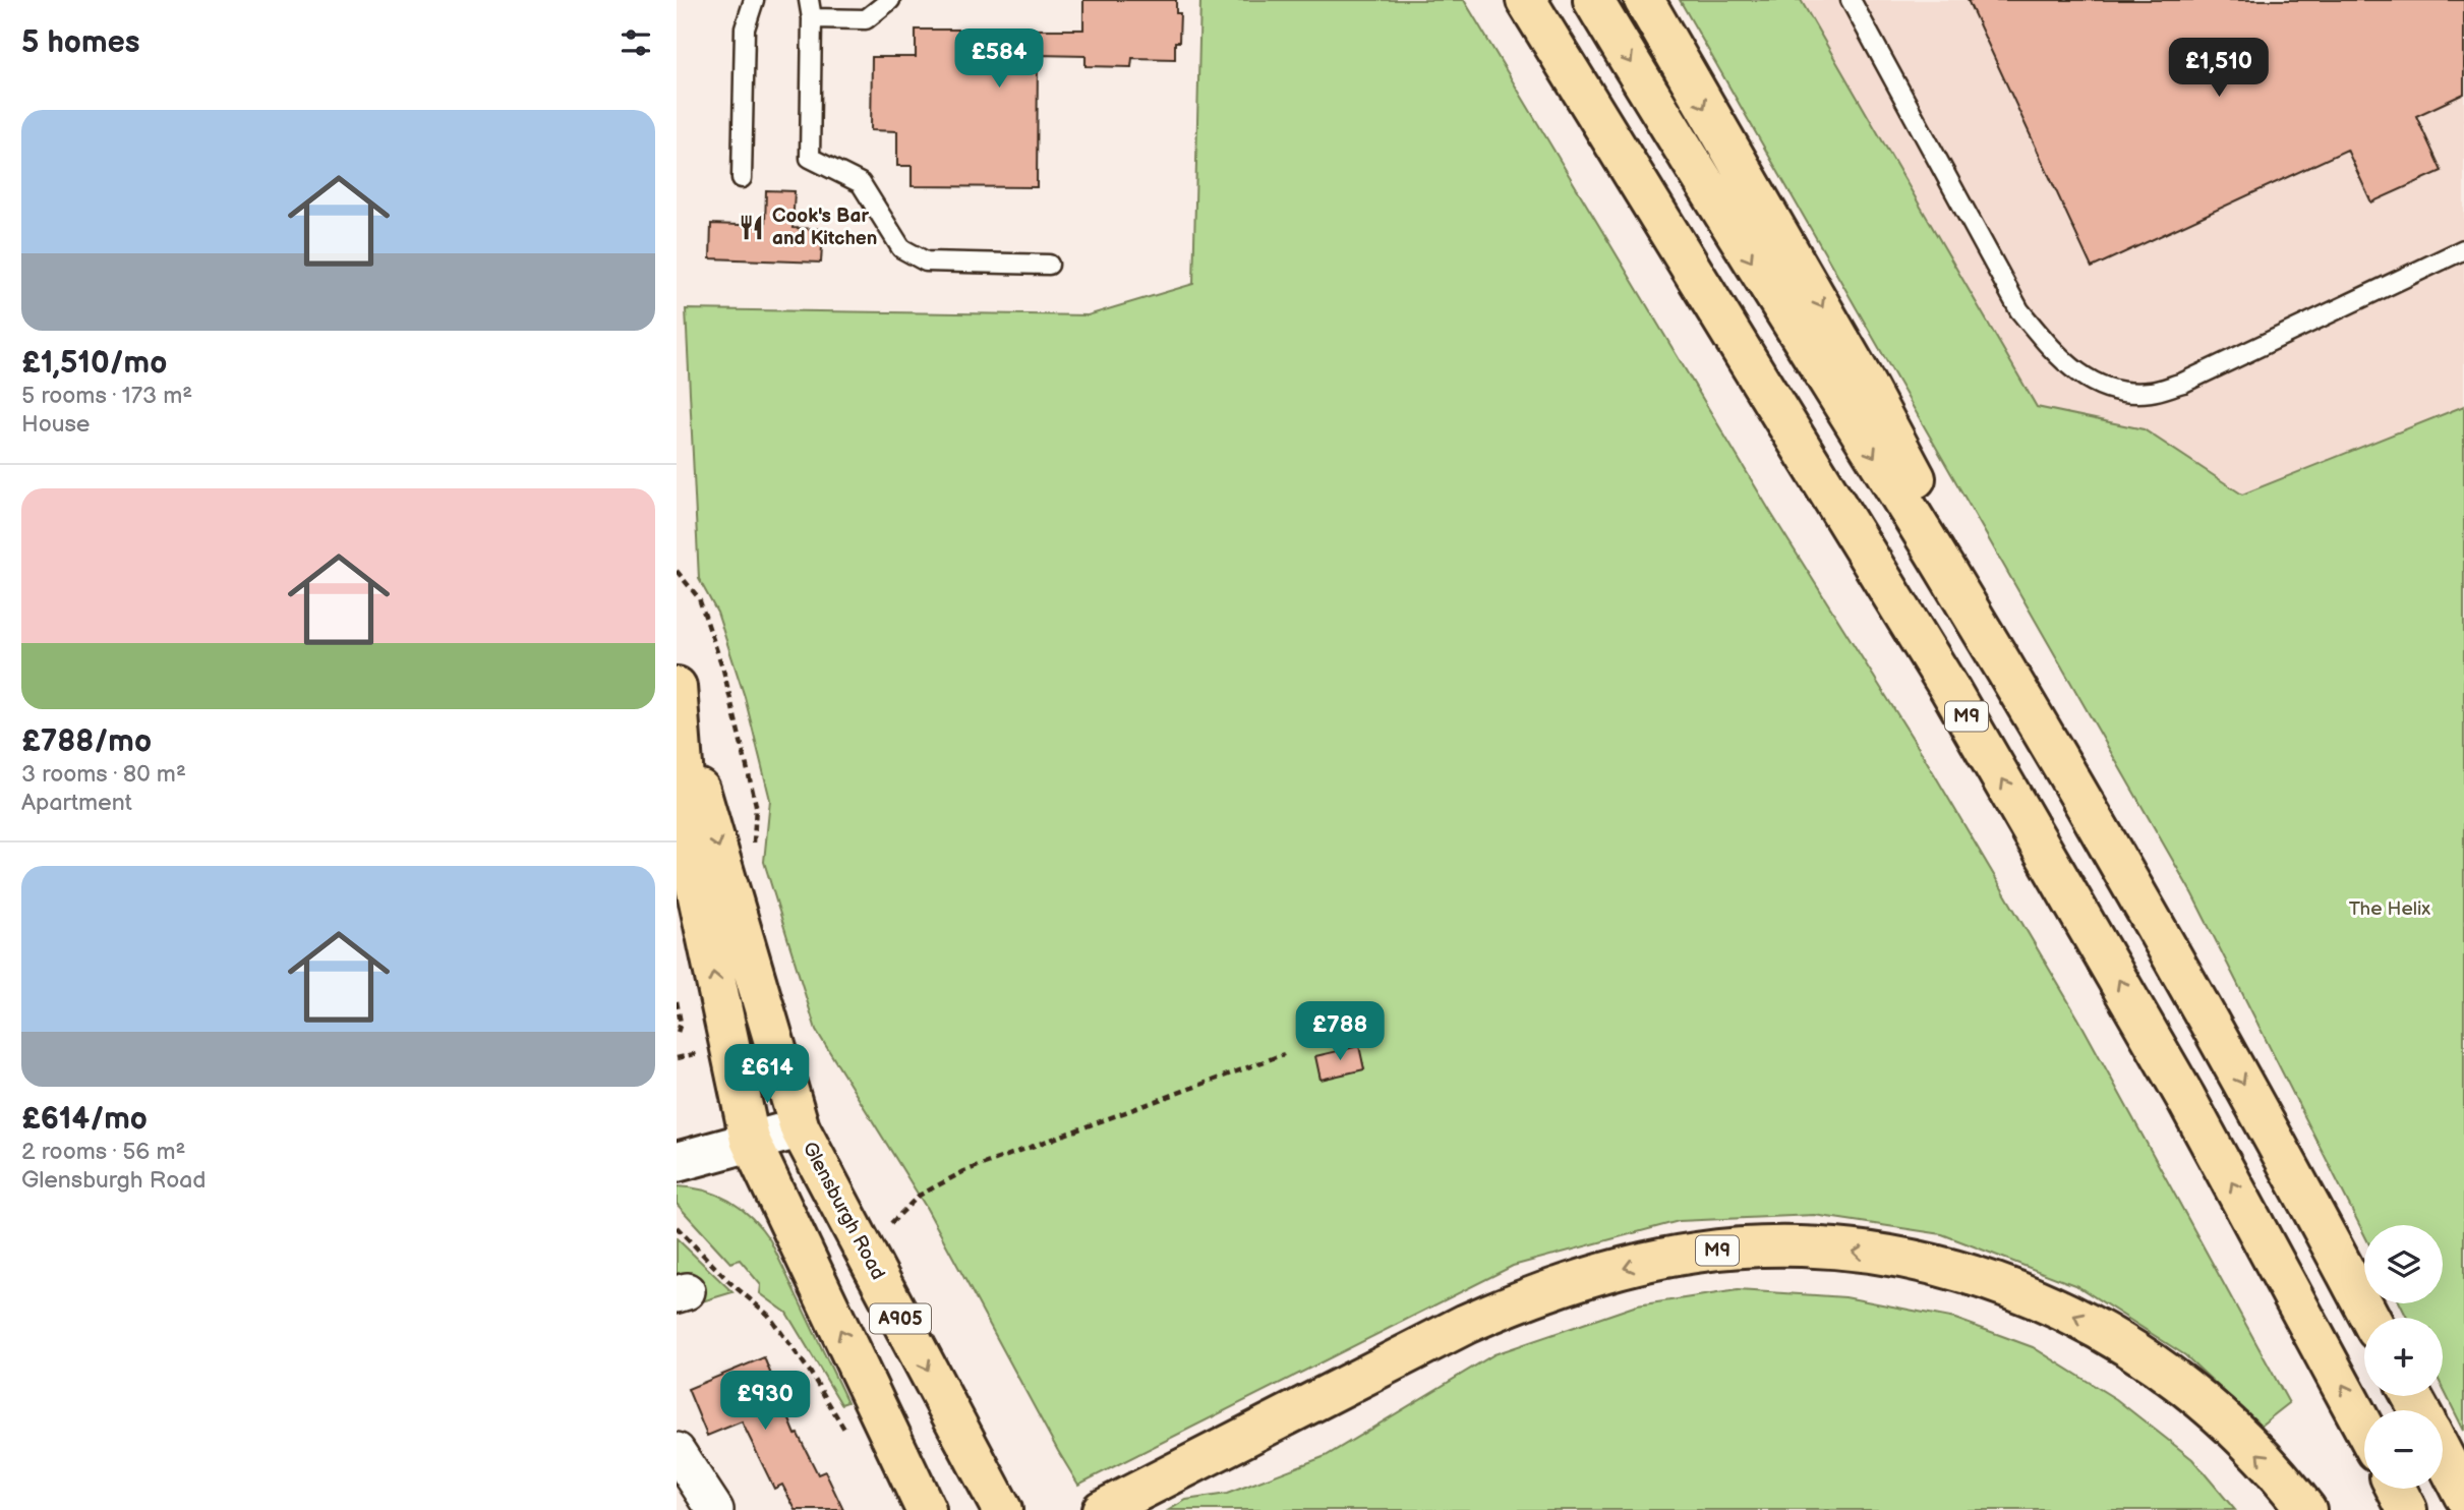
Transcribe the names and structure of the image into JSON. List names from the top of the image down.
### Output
{
  "streets": {
    "main road": ["M9", "Glensburgh Road", "A905"]
  },
  "parks": ["The Helix"],
  "places": {
    "restaurant": ["Cook's Bar and Kitchen"]
  },
  "page": {
    "heading": "5 homes",
    "price": [
      "£584",
      "£1,510",
      "£788",
      "£614",
      "£930"
    ],
    "list": [
      {
        "name": "£1,510/mo",
        "note": "5 rooms · 173 m² · House"
      },
      {
        "name": "£788/mo",
        "note": "3 rooms · 80 m² · Apartment"
      },
      {
        "name": "£614/mo",
        "note": "2 rooms · 56 m² · Glensburgh Road"
      }
    ],
    "map_buttons": ["+", "−"]
  }
}
